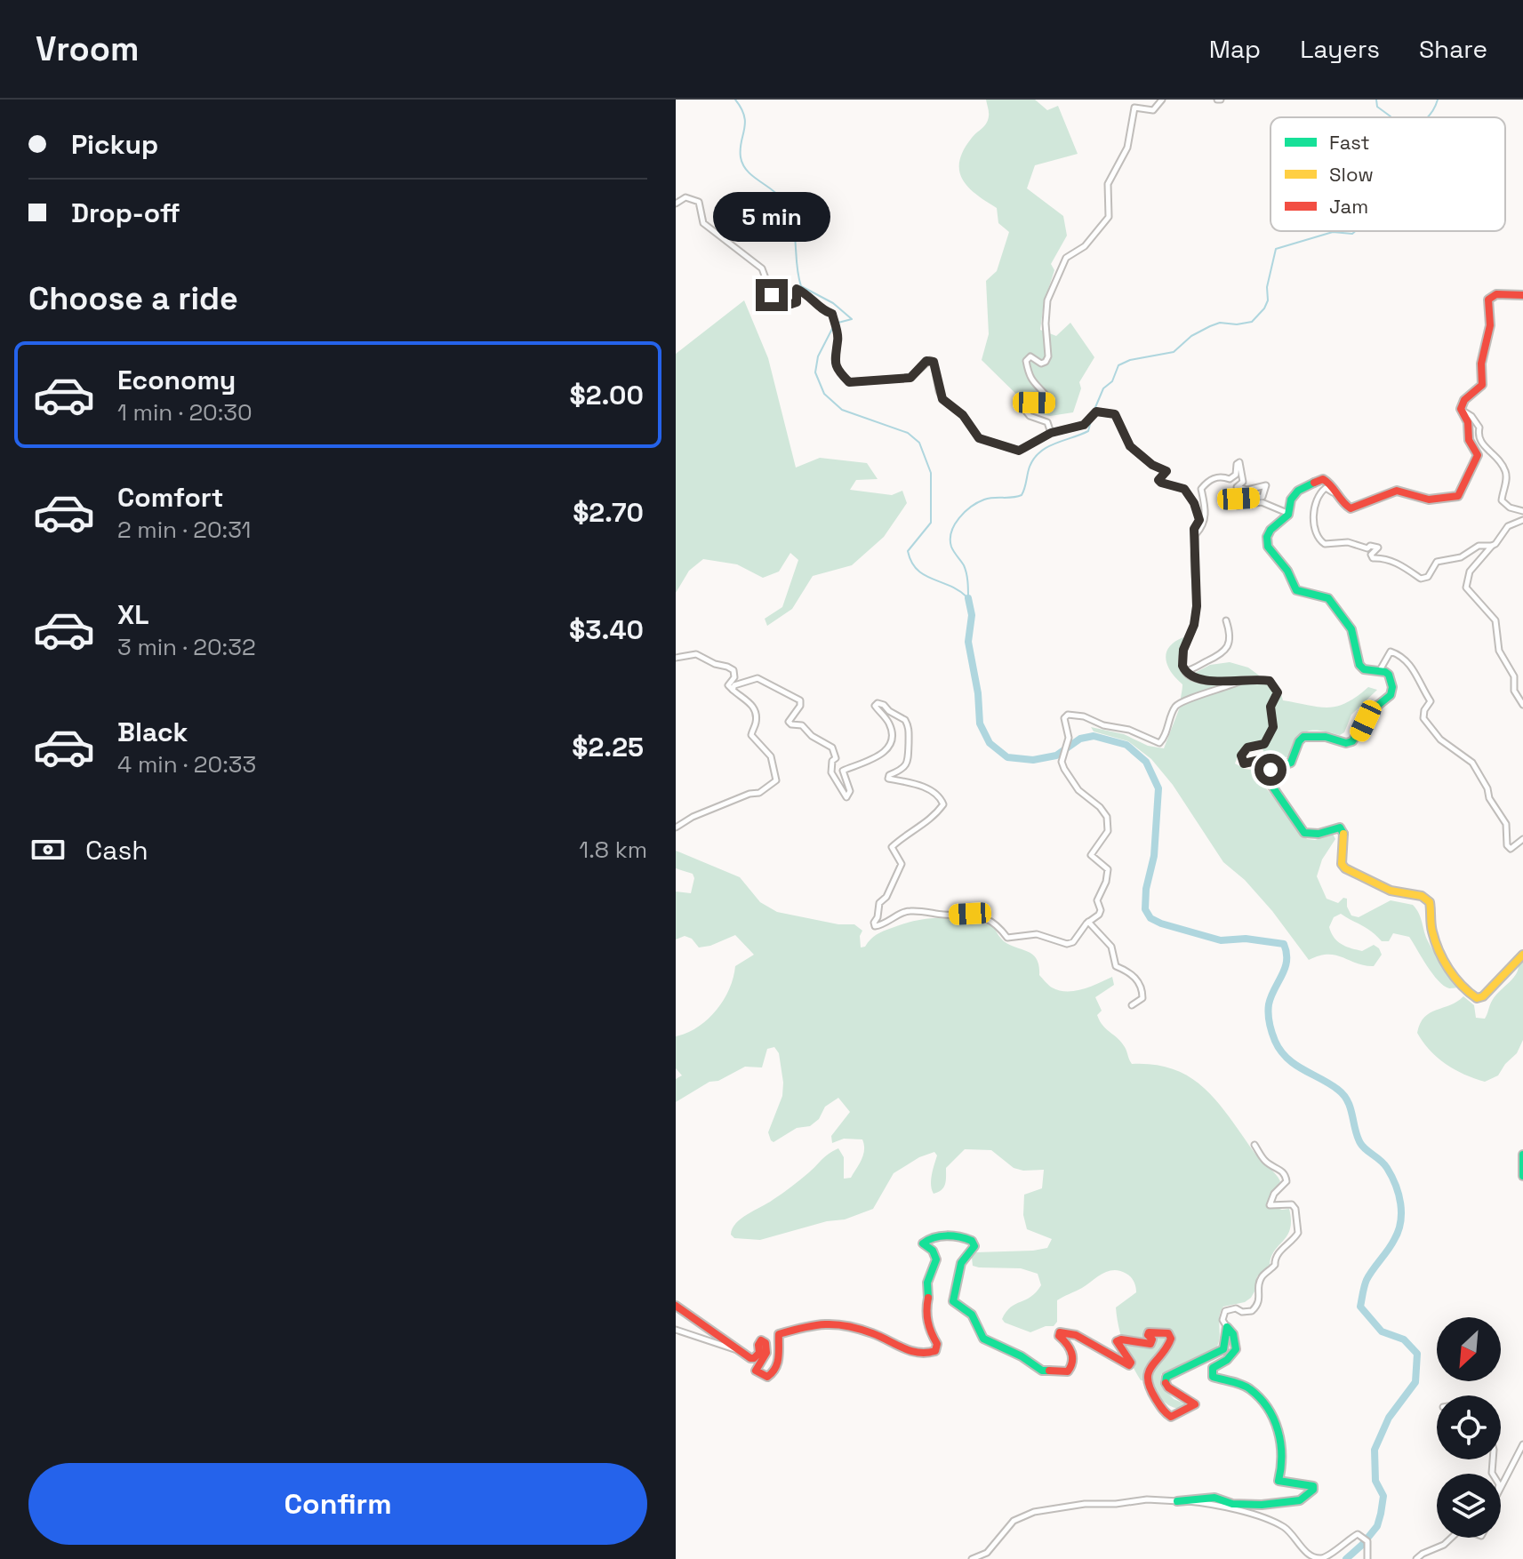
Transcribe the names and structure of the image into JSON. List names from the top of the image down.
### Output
{
  "legend": ["Fast", "Slow", "Jam"],
  "north": "bottom left",
  "page": {
    "header": "Vroom",
    "nav": ["Map", "Layers", "Share"],
    "banner": ["Pickup", "Drop-off"],
    "bubble": "5 min",
    "heading": "Choose a ride",
    "list": [
      {
        "name": "Economy",
        "note": "1 min · 20:30",
        "value": "$2.00"
      },
      {
        "name": "Comfort",
        "note": "2 min · 20:31",
        "value": "$2.70"
      },
      {
        "name": "XL",
        "note": "3 min · 20:32",
        "value": "$3.40"
      },
      {
        "name": "Black",
        "note": "4 min · 20:33",
        "value": "$2.25"
      }
    ],
    "pay": ["Cash", "1.8 km"],
    "buttons": "Confirm"
  }
}
